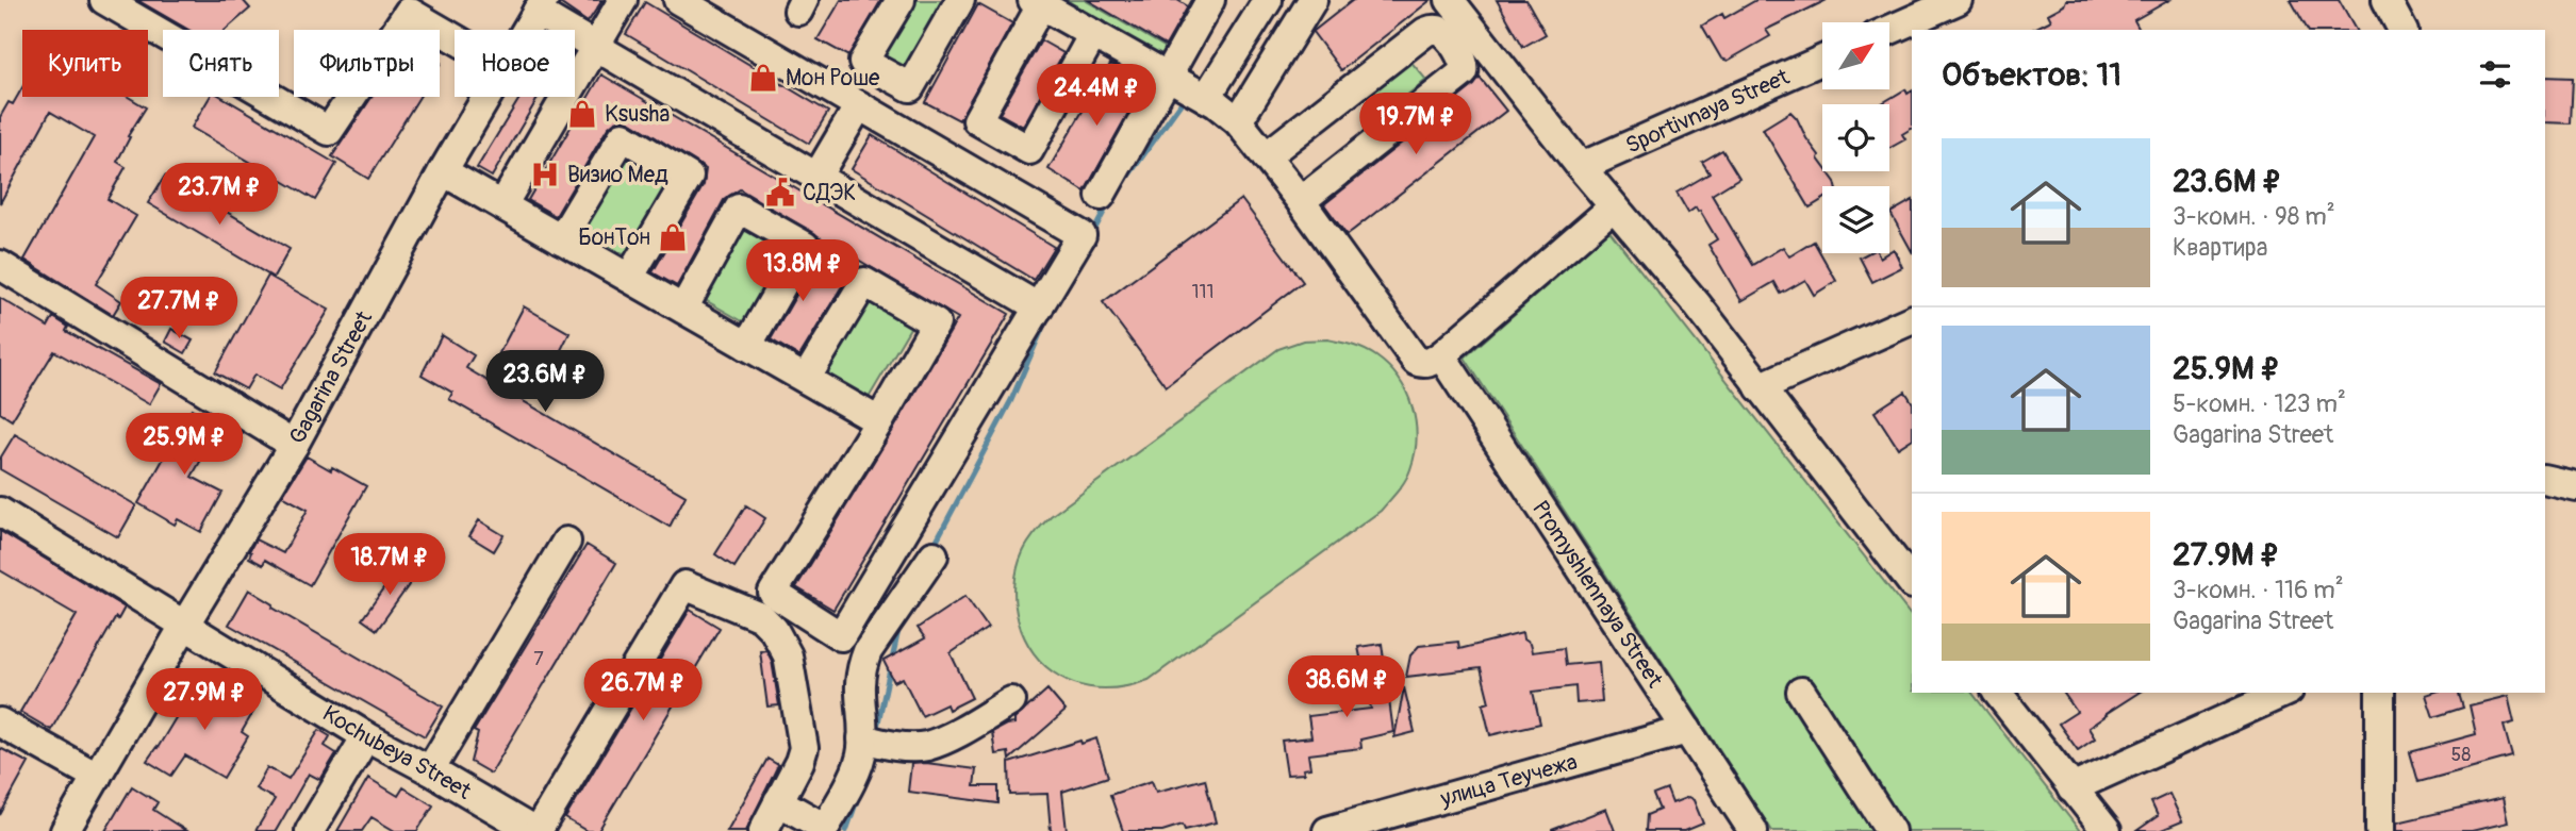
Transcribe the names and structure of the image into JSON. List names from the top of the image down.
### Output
{
  "streets": {
    "street": [
      "Sportivnaya Street",
      "Gagarina Street",
      "Promyshlennaya Street",
      "Kochubeya Street",
      "улица Теучежа"
    ]
  },
  "crossings": [
    ["Gagarina Street", "Kochubeya Street"],
    ["Promyshlennaya Street", "улица Теучежа"]
  ],
  "places": {
    "shop": ["Мон Роше", "Ksusha", "БонТон"],
    "hospital": ["Визио Мед"],
    "public building": ["СДЭК"]
  },
  "house_numbers": ["111", "7", "58"],
  "north": "top right",
  "page": {
    "chip": [
      "Купить",
      "Снять",
      "Фильтры",
      "Новое"
    ],
    "heading": "Объектов: 11",
    "price": [
      "24.4M ₽",
      "19.7M ₽",
      "23.7M ₽",
      "13.8M ₽",
      "27.7M ₽",
      "23.6M ₽",
      "25.9M ₽",
      "18.7M ₽",
      "38.6M ₽",
      "26.7M ₽",
      "27.9M ₽"
    ],
    "list": [
      {
        "name": "23.6M ₽",
        "note": "3-комн. · 98 m² · Квартира"
      },
      {
        "name": "25.9M ₽",
        "note": "5-комн. · 123 m² · Gagarina Street"
      },
      {
        "name": "27.9M ₽",
        "note": "3-комн. · 116 m² · Gagarina Street"
      }
    ]
  }
}
